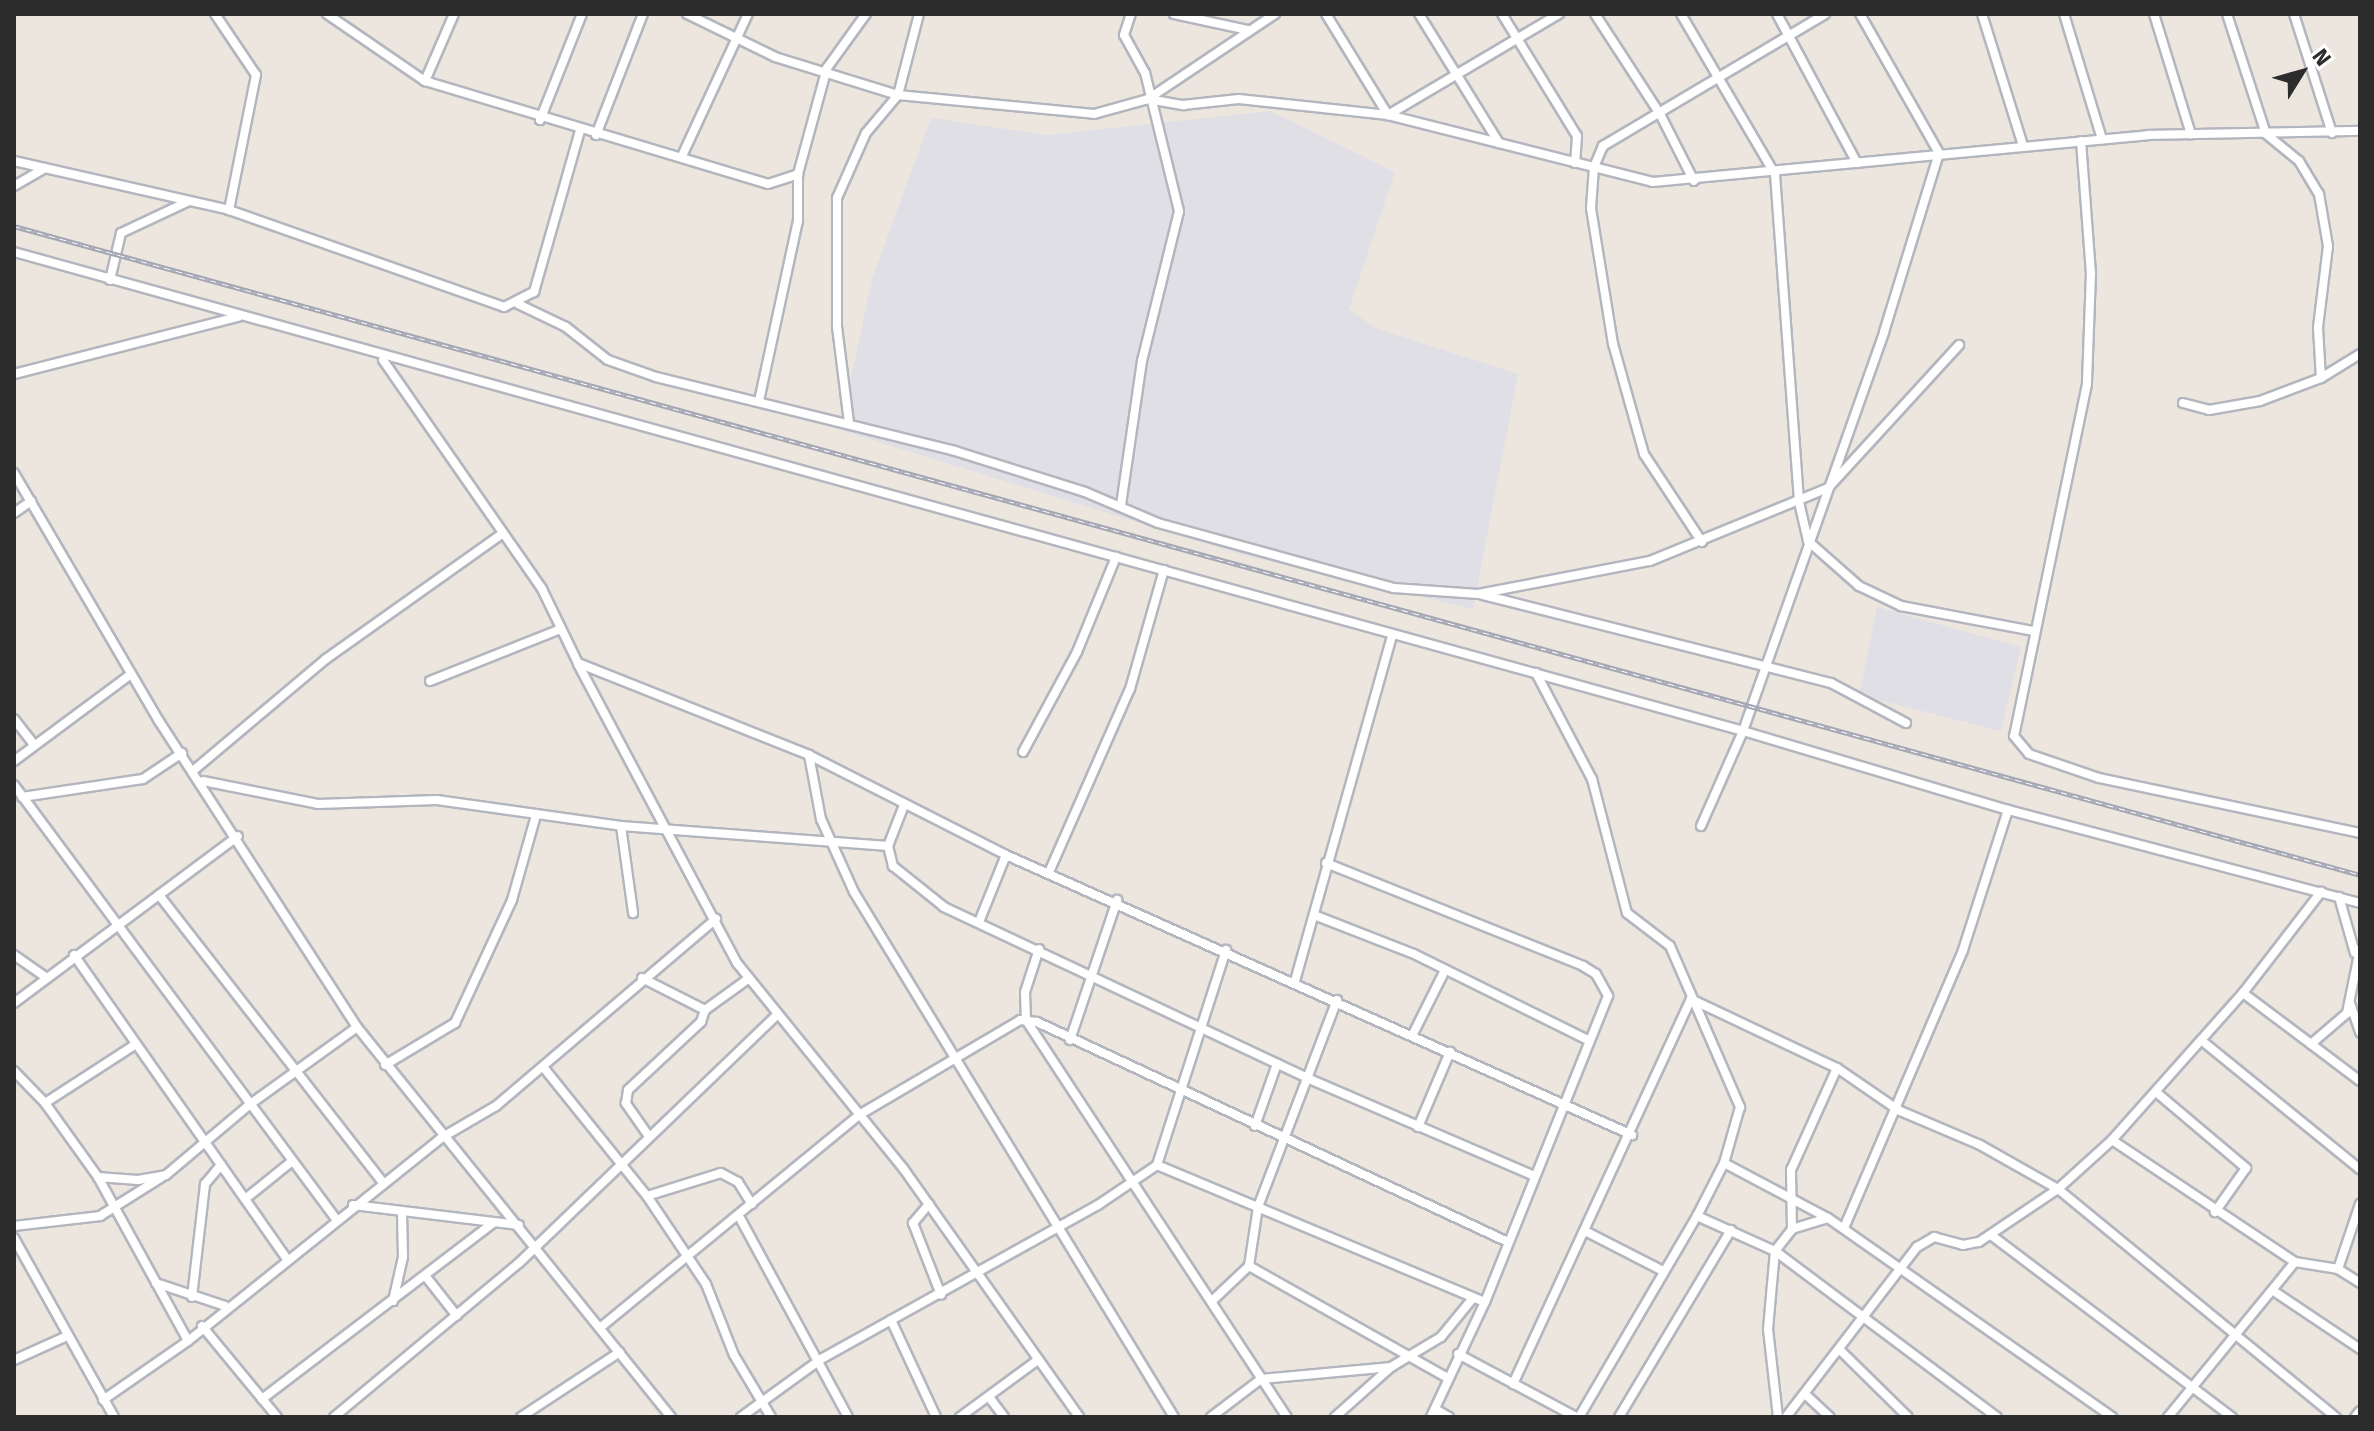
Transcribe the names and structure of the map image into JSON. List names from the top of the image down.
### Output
{
  "north": "top right"
}
